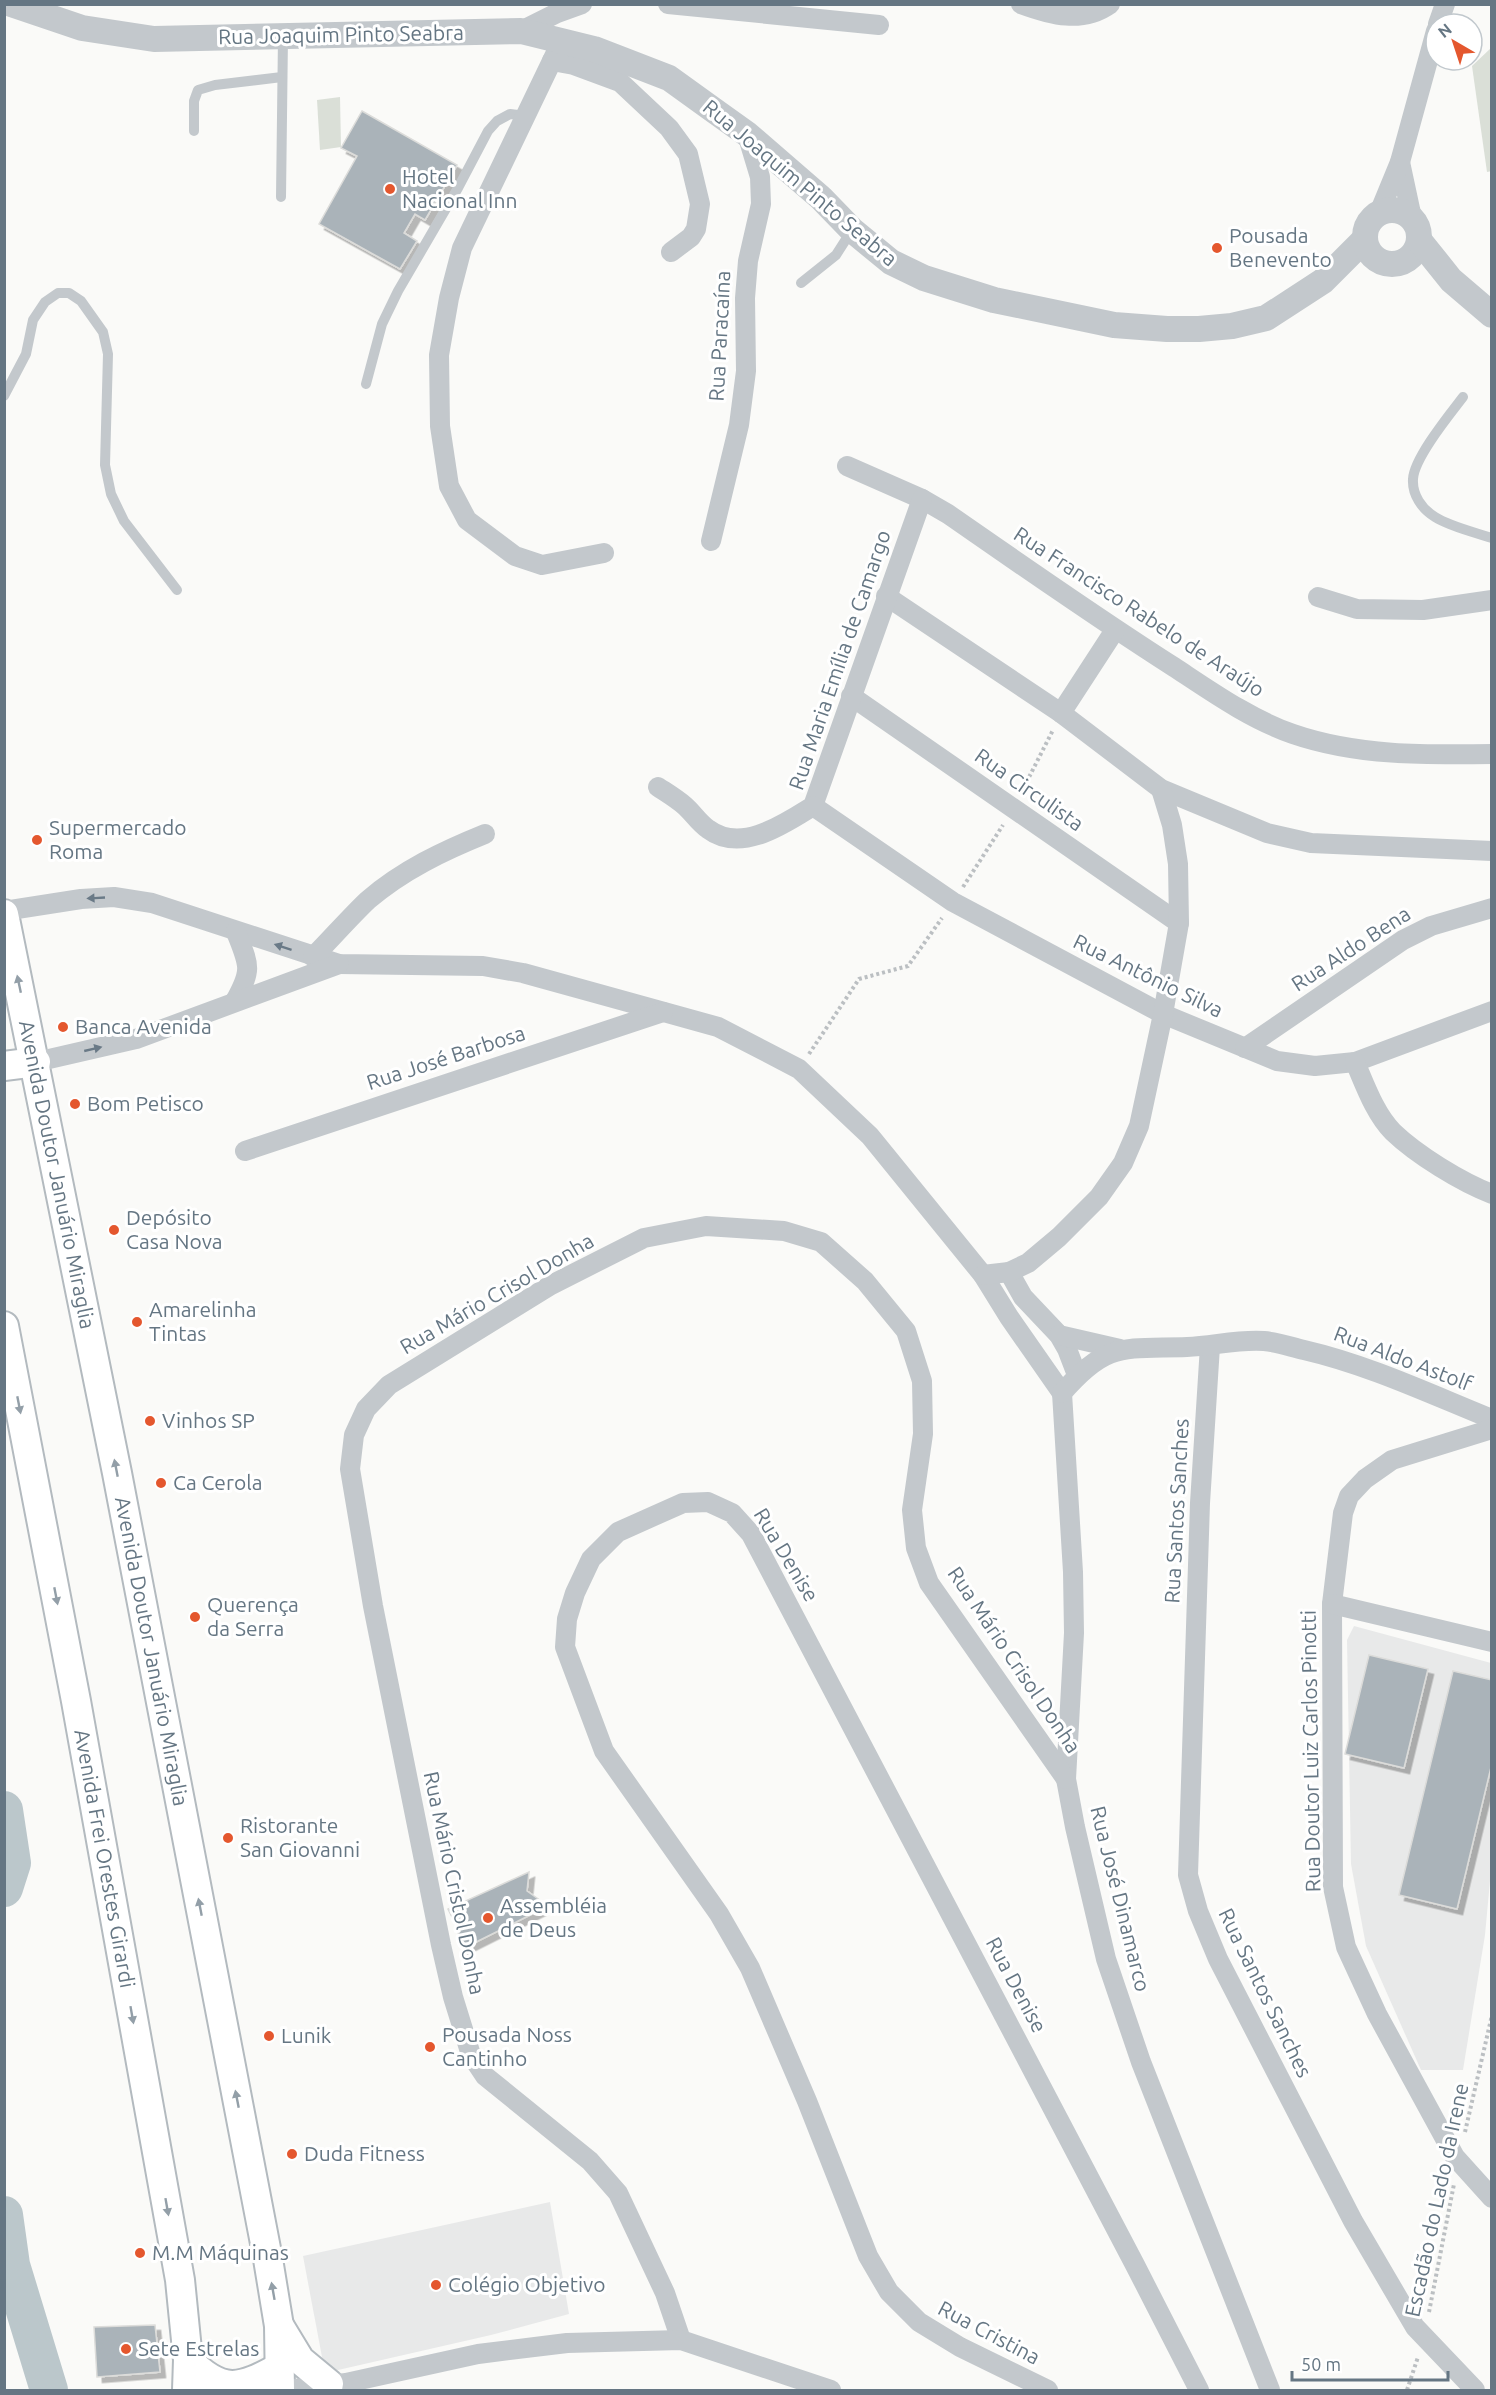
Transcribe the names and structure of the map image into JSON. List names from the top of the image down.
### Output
{
  "streets": {
    "main road": ["Avenida Doutor Januário Miraglia", "Avenida Frei Orestes Girardi"],
    "street": [
      "Rua Joaquim Pinto Seabra",
      "Rua Paracaína",
      "Rua Francisco Rabelo de Araújo",
      "Rua Maria Emília de Camargo",
      "Rua Circulista",
      "Rua Aldo Bena",
      "Rua Antônio Silva",
      "Rua José Barbosa",
      "Rua Mário Crisol Donha",
      "Rua Aldo Astolf",
      "Rua Santos Sanches",
      "Rua Denise",
      "Rua Doutor Luiz Carlos Pinotti",
      "Rua Mário Cristol Donha",
      "Rua José Dinamarco",
      "Rua Cristina"
    ],
    "path": ["Escadão do Lado da Irene"]
  },
  "crossings": [
    ["Rua Joaquim Pinto Seabra", "Rua Paracaína"],
    ["Rua Francisco Rabelo de Araújo", "Rua Maria Emília de Camargo"],
    ["Rua Maria Emília de Camargo", "Rua Circulista"],
    ["Rua Maria Emília de Camargo", "Rua Antônio Silva"],
    ["Rua Aldo Bena", "Rua Antônio Silva"],
    ["Rua Mário Crisol Donha", "Rua Mário Cristol Donha"],
    ["Rua Mário Crisol Donha", "Rua José Dinamarco"],
    ["Rua Aldo Astolf", "Rua Santos Sanches"],
    ["Rua Aldo Astolf", "Rua José Dinamarco"],
    ["Rua Santos Sanches", "Escadão do Lado da Irene"],
    ["Rua Denise", "Rua Cristina"],
    ["Rua Doutor Luiz Carlos Pinotti", "Escadão do Lado da Irene"]
  ],
  "one_way": ["Avenida Doutor Januário Miraglia", "Avenida Frei Orestes Girardi"],
  "places": [
    "Hotel Nacional Inn",
    "Pousada Benevento",
    "Supermercado Roma",
    "Banca Avenida",
    "Bom Petisco",
    "Depósito Casa Nova",
    "Amarelinha Tintas",
    "Vinhos SP",
    "Ca Cerola",
    "Querença da Serra",
    "Ristorante San Giovanni",
    "Assembléia de Deus",
    "Lunik",
    "Pousada Noss Cantinho",
    "Duda Fitness",
    "M.M Máquinas",
    "Colégio Objetivo",
    "Sete Estrelas"
  ],
  "scale_bar": "50 m",
  "north": "top left"
}
